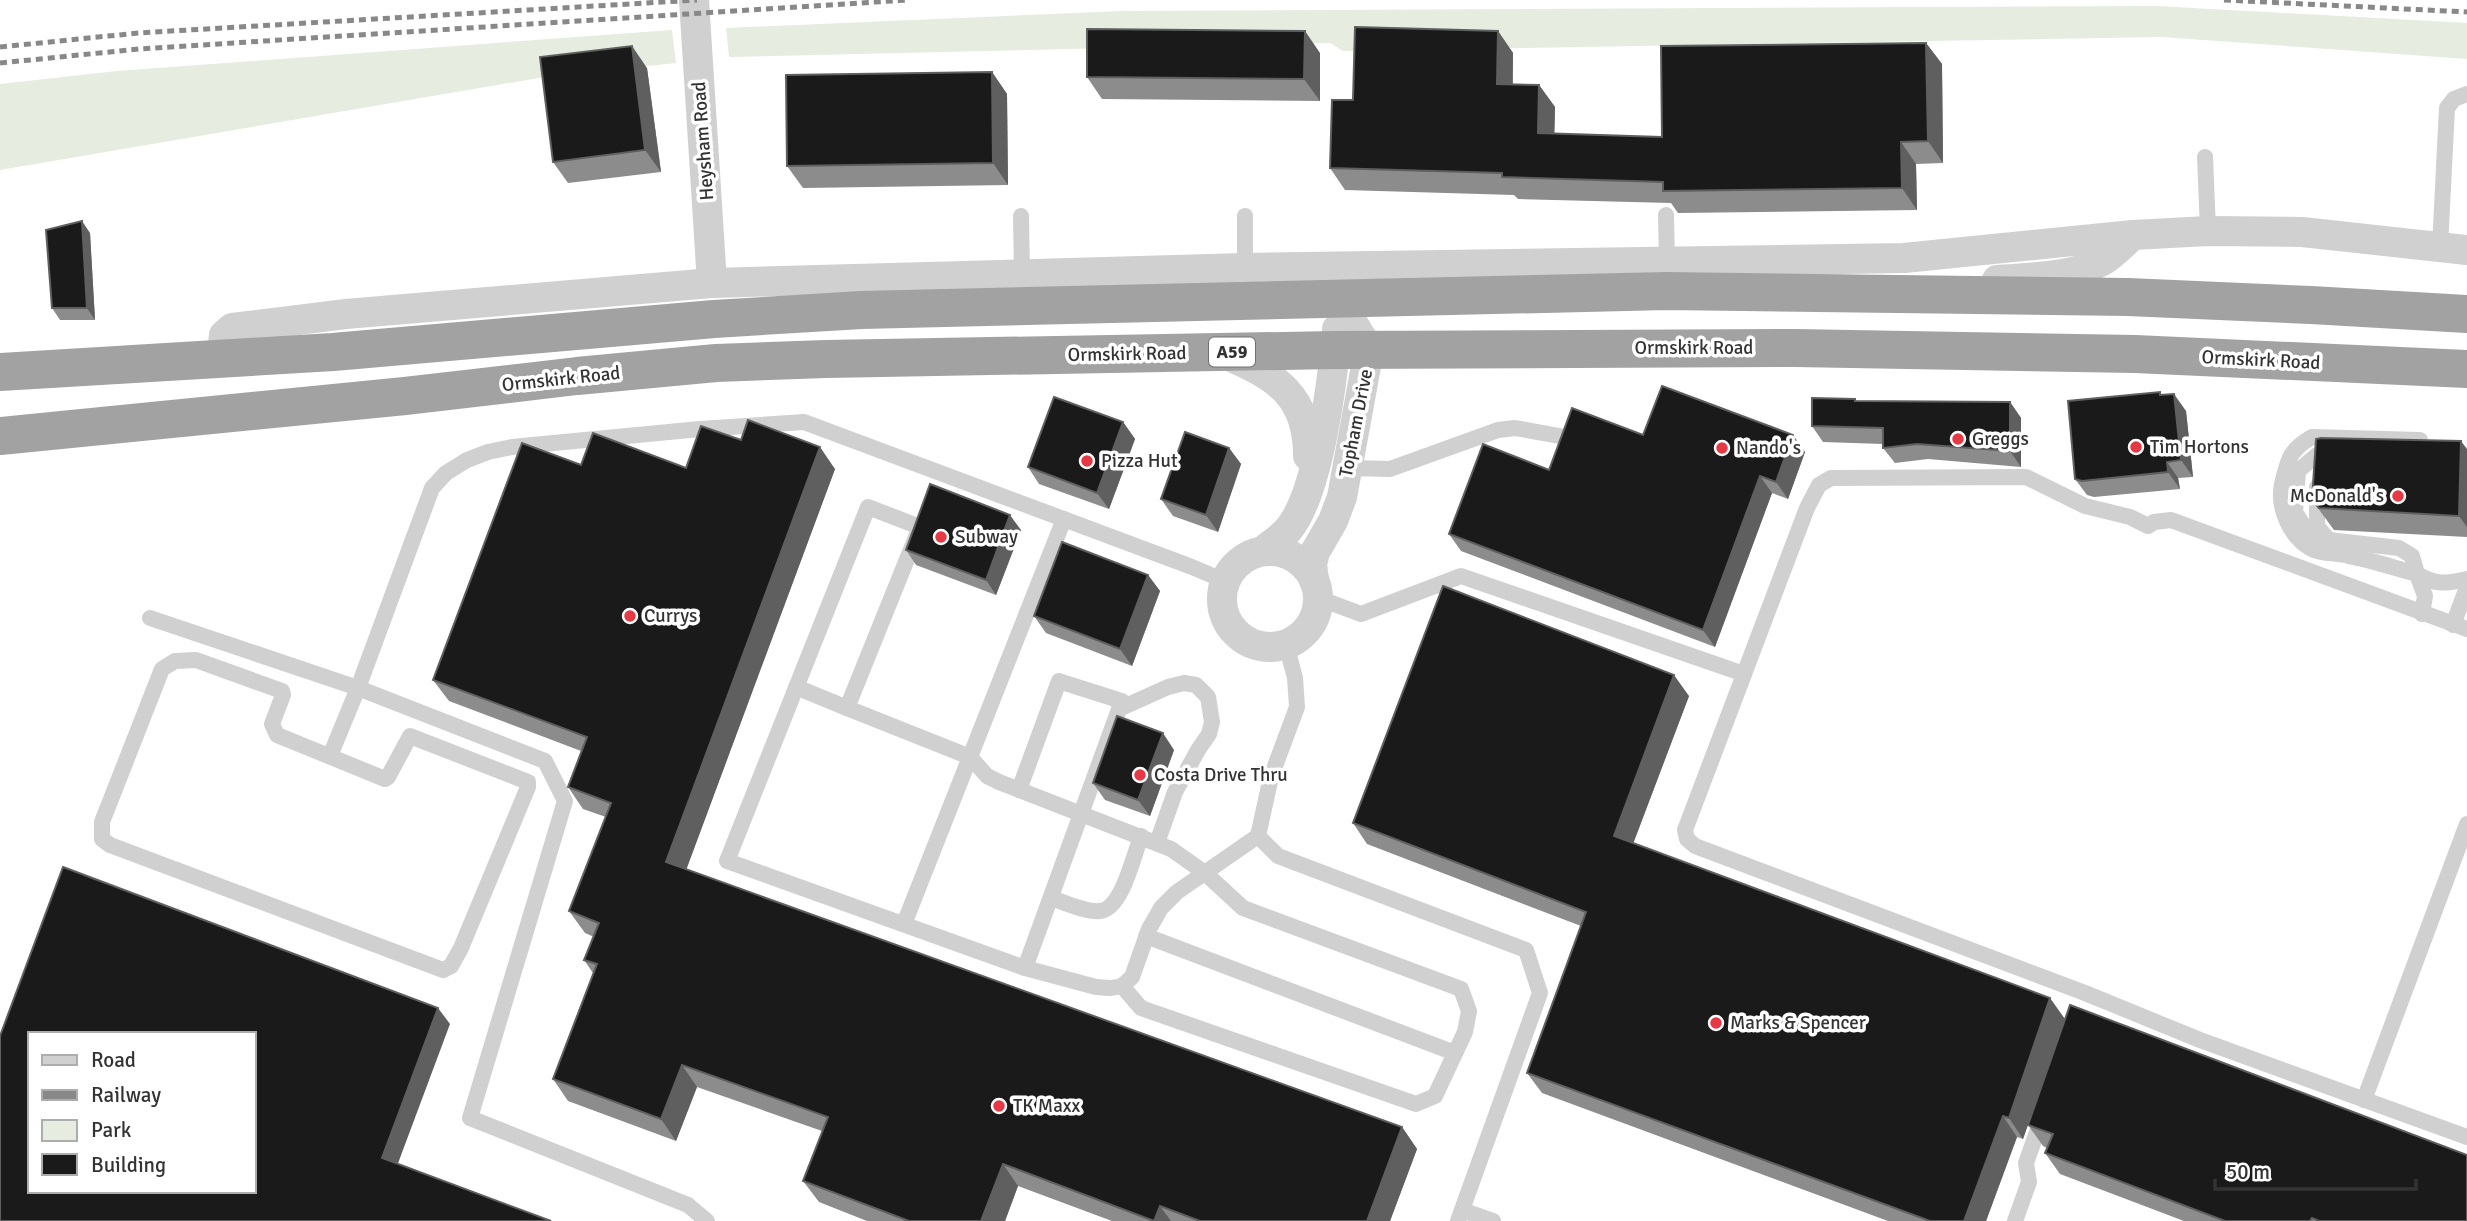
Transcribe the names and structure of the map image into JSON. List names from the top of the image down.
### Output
{
  "streets": {
    "highway": ["Ormskirk Road", "A59"],
    "street": ["Heysham Road", "Topham Drive"]
  },
  "crossings": [
    ["Ormskirk Road", "Topham Drive"]
  ],
  "places": [
    "Greggs",
    "Tim Hortons",
    "Nando's",
    "Pizza Hut",
    "McDonald's",
    "Subway",
    "Currys",
    "Costa Drive Thru",
    "Marks & Spencer",
    "TK Maxx"
  ],
  "legend": [
    "Road",
    "Railway",
    "Park",
    "Building"
  ],
  "scale_bar": "50 m"
}
